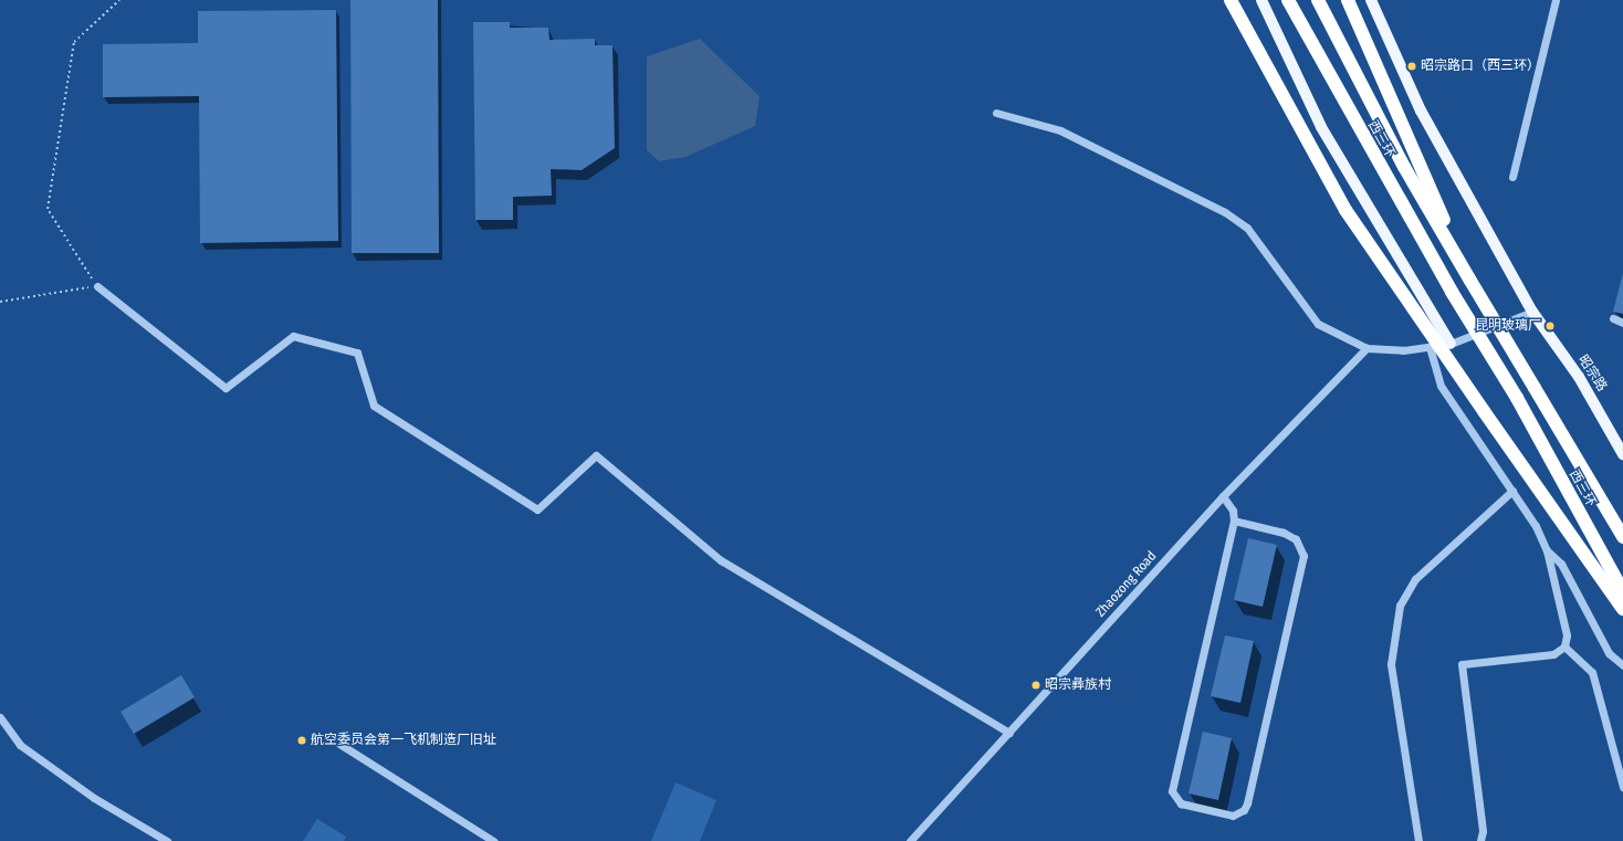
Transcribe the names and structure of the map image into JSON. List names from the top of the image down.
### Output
{
  "streets": {
    "highway": ["西三环"],
    "main road": ["昭宗路"],
    "street": ["Zhaozong Road"]
  },
  "places": [
    "昭宗路口（西三环）",
    "昆明玻璃厂",
    "昭宗彝族村",
    "航空委员会第一飞机制造厂旧址"
  ]
}
